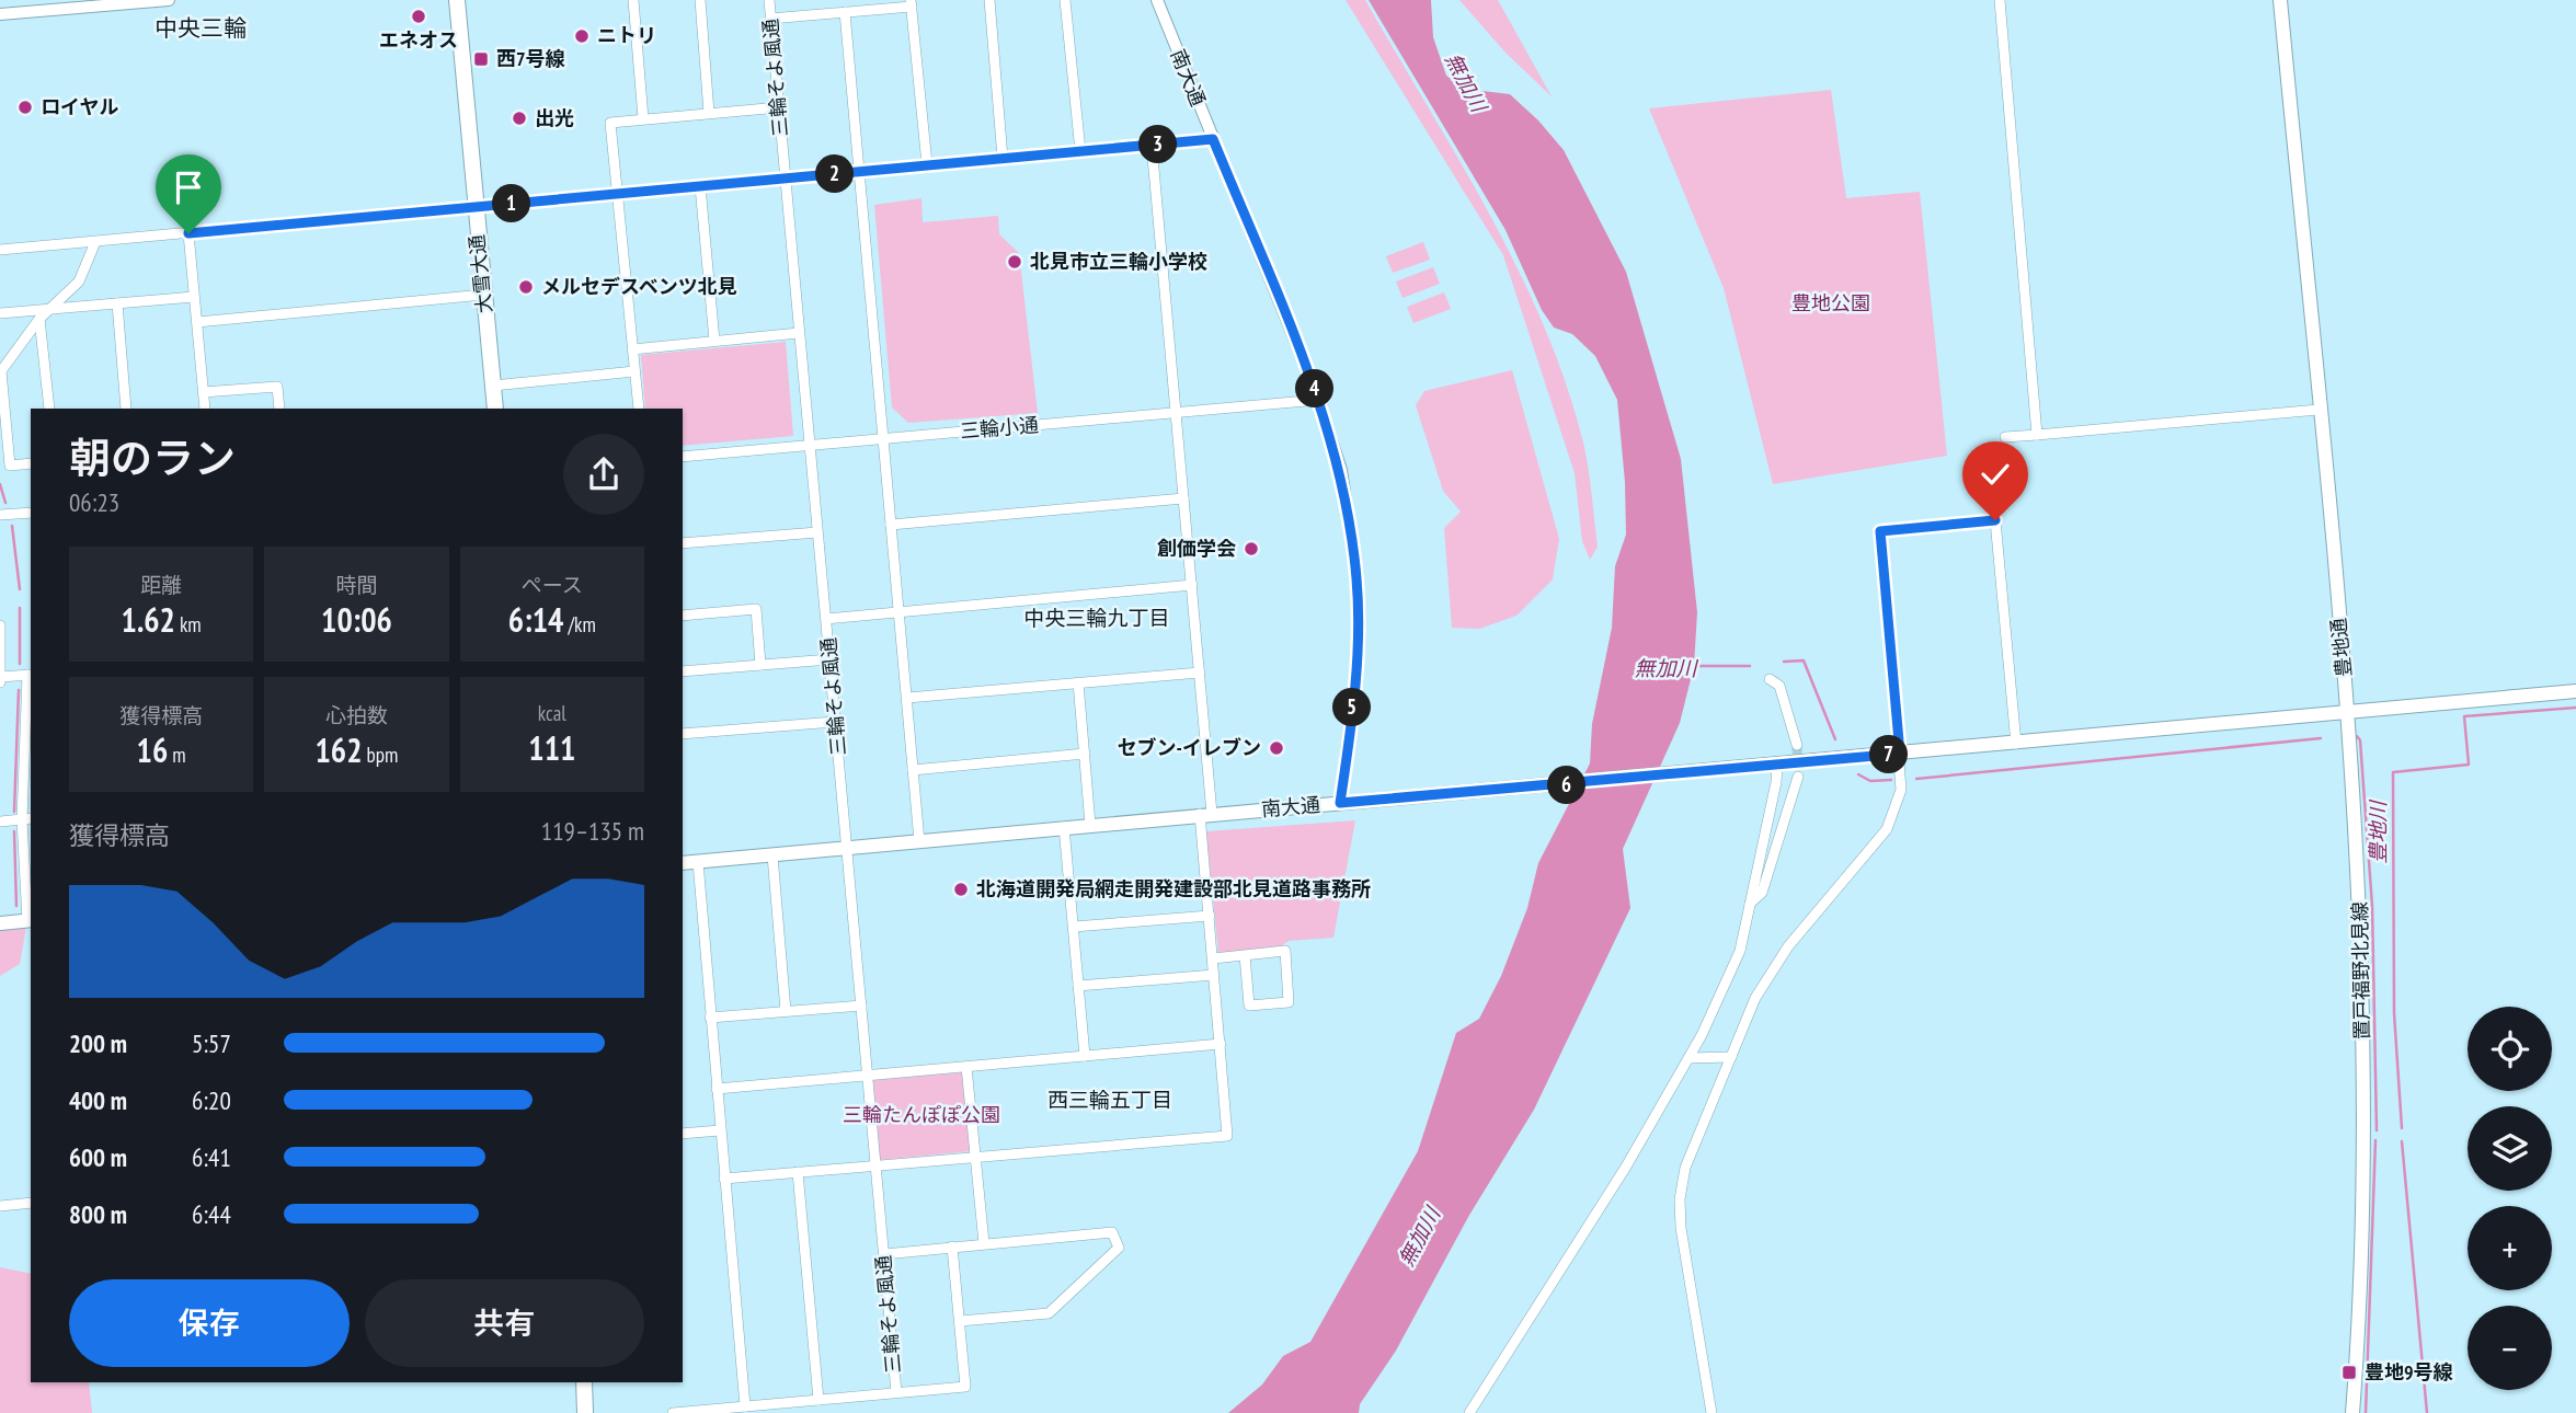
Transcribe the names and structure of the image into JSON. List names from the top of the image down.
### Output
{
  "streets": {
    "highway": ["大雪大通"],
    "main road": ["南大通", "豊地通", "置戸福野北見線"],
    "street": ["三輪そよ風通", "三輪小通"]
  },
  "crossings": [
    ["三輪そよ風通", "南大通"],
    ["三輪そよ風通", "三輪小通"],
    ["南大通", "三輪小通"],
    ["豊地通", "置戸福野北見線"]
  ],
  "districts": ["中央三輪", "中央三輪九丁目", "西三輪五丁目"],
  "water": ["無加川", "豊地川"],
  "parks": ["豊地公園", "三輪たんぽぽ公園"],
  "places": {
    "other": [
      "エネオス",
      "ニトリ",
      "ロイヤル",
      "出光",
      "北見市立三輪小学校",
      "メルセデスベンツ北見",
      "創価学会",
      "セブン-イレブン",
      "北海道開発局網走開発建設部北見道路事務所"
    ],
    "transit": ["西7号線", "豊地9号線"]
  },
  "page": {
    "pins": [
      "3",
      "2",
      "1",
      "4",
      "5",
      "7",
      "6"
    ],
    "heading": ["朝のラン", "06:23"],
    "stats": [
      ["距離", "1.62 km"],
      ["時間", "10:06"],
      ["ペース", "6:14 /km"],
      ["獲得標高", "16 m"],
      ["心拍数", "162 bpm"],
      ["kcal", "111"]
    ],
    "chart": ["獲得標高", "119–135 m"],
    "map_buttons": ["+", "−"],
    "list": [
      {
        "name": "200 m",
        "note": "5:57"
      },
      {
        "name": "400 m",
        "note": "6:20"
      },
      {
        "name": "600 m",
        "note": "6:41"
      },
      {
        "name": "800 m",
        "note": "6:44"
      }
    ],
    "buttons": ["保存", "共有"]
  }
}
